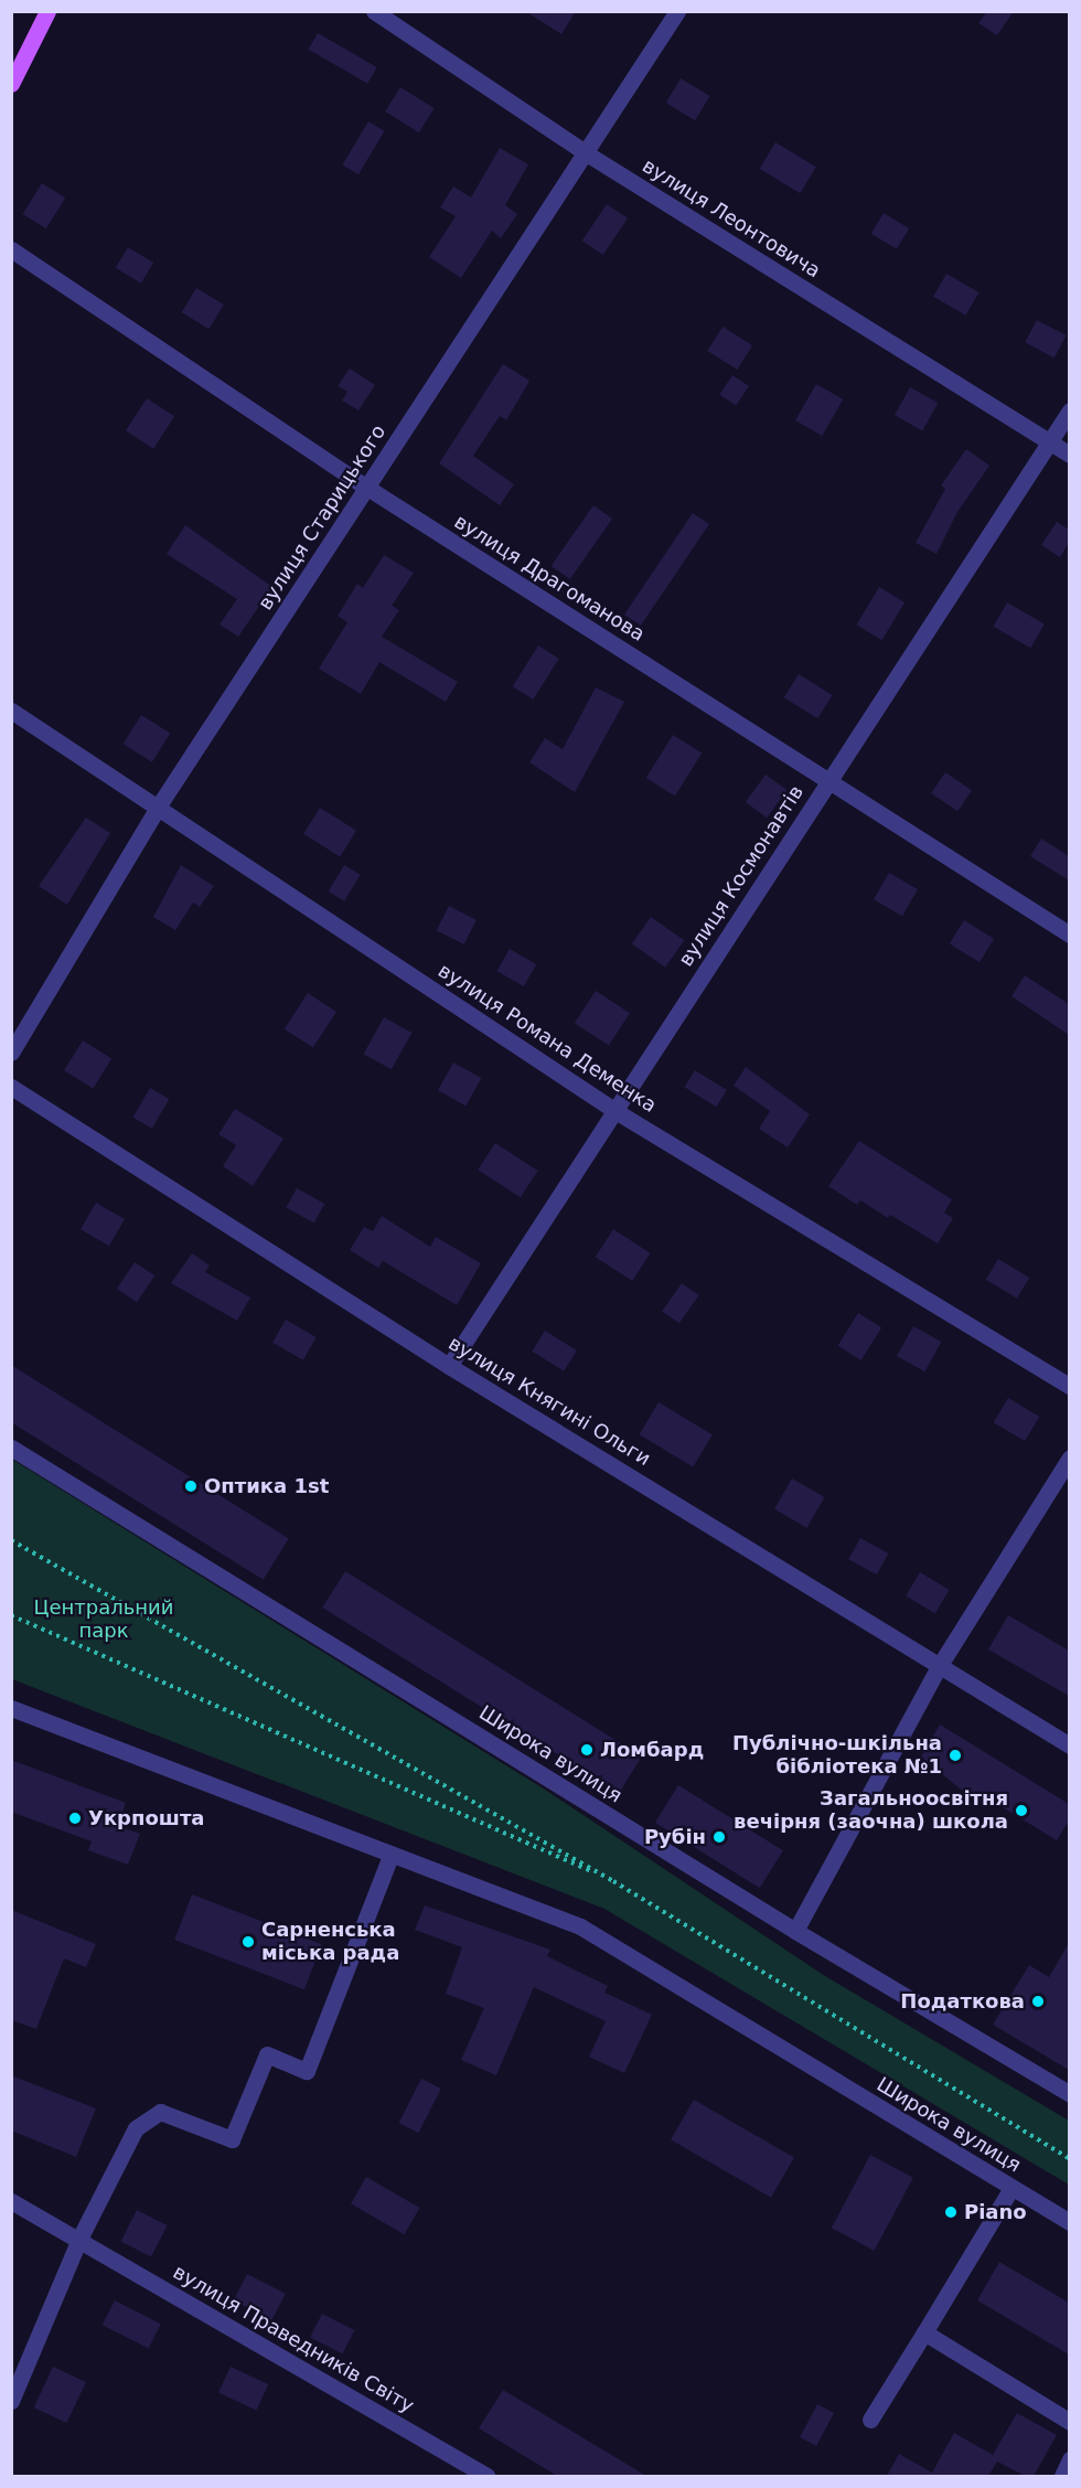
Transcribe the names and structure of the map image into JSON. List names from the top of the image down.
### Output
{
  "streets": {
    "street": [
      "вулиця Леонтовича",
      "вулиця Старицького",
      "вулиця Драгоманова",
      "вулиця Космонавтів",
      "вулиця Романа Деменка",
      "вулиця Княгині Ольги",
      "Широка вулиця",
      "вулиця Праведників Світу"
    ]
  },
  "crossings": [
    ["вулиця Леонтовича", "вулиця Старицького"],
    ["вулиця Леонтовича", "вулиця Космонавтів"],
    ["вулиця Старицького", "вулиця Драгоманова"],
    ["вулиця Старицького", "вулиця Романа Деменка"],
    ["вулиця Драгоманова", "вулиця Космонавтів"],
    ["вулиця Космонавтів", "вулиця Романа Деменка"],
    ["вулиця Космонавтів", "вулиця Княгині Ольги"]
  ],
  "parks": ["Центральний парк"],
  "places": [
    "Оптика 1st",
    "Ломбард",
    "Публічно-шкільна бібліотека №1",
    "Загальноосвітня вечірня (заочна) школа",
    "Укрпошта",
    "Рубін",
    "Сарненська міська рада",
    "Податкова",
    "Piano"
  ]
}
